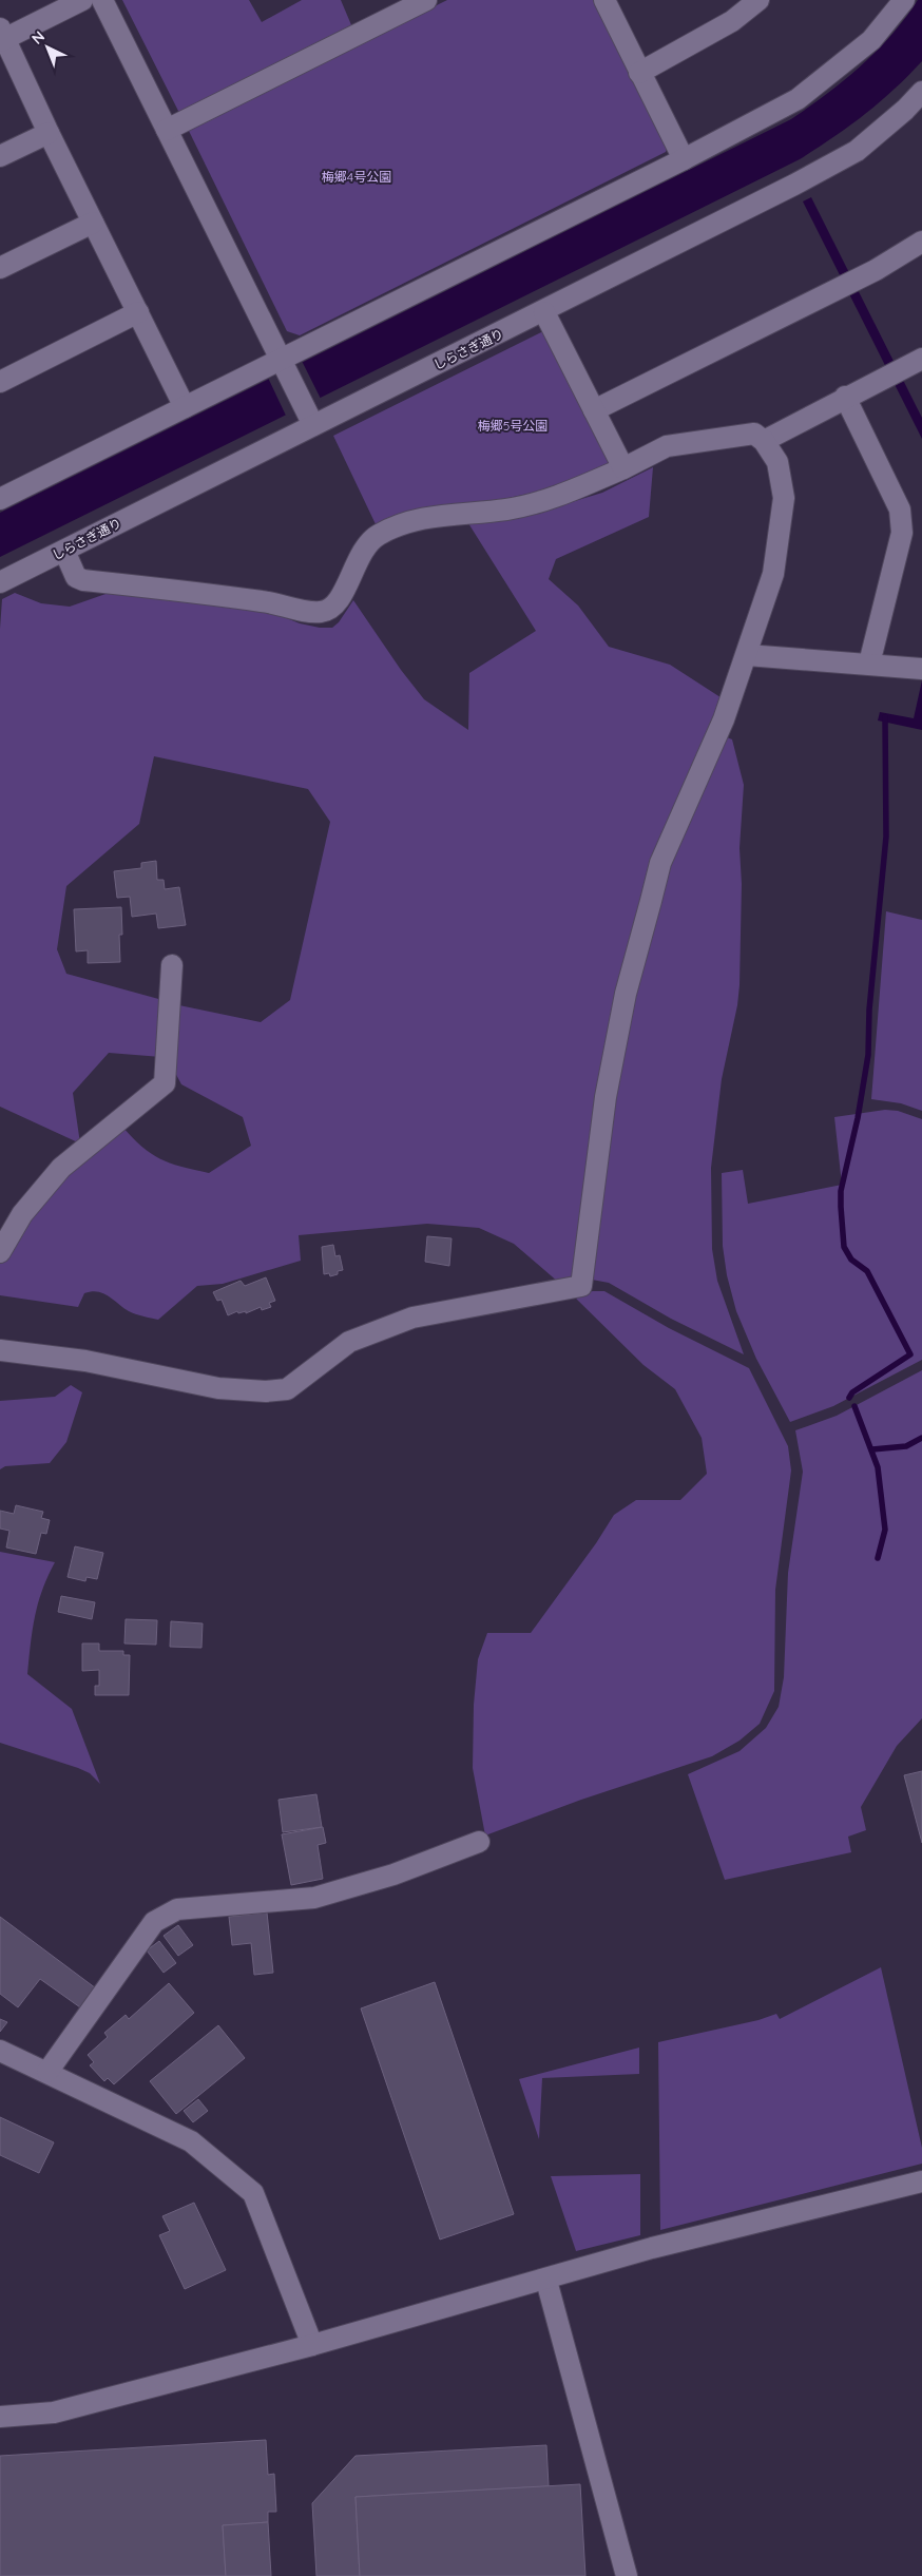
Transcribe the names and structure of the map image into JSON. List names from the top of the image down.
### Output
{
  "streets": {
    "street": ["しらさぎ通り"]
  },
  "parks": ["梅郷4号公園", "梅郷5号公園"],
  "north": "top left"
}
